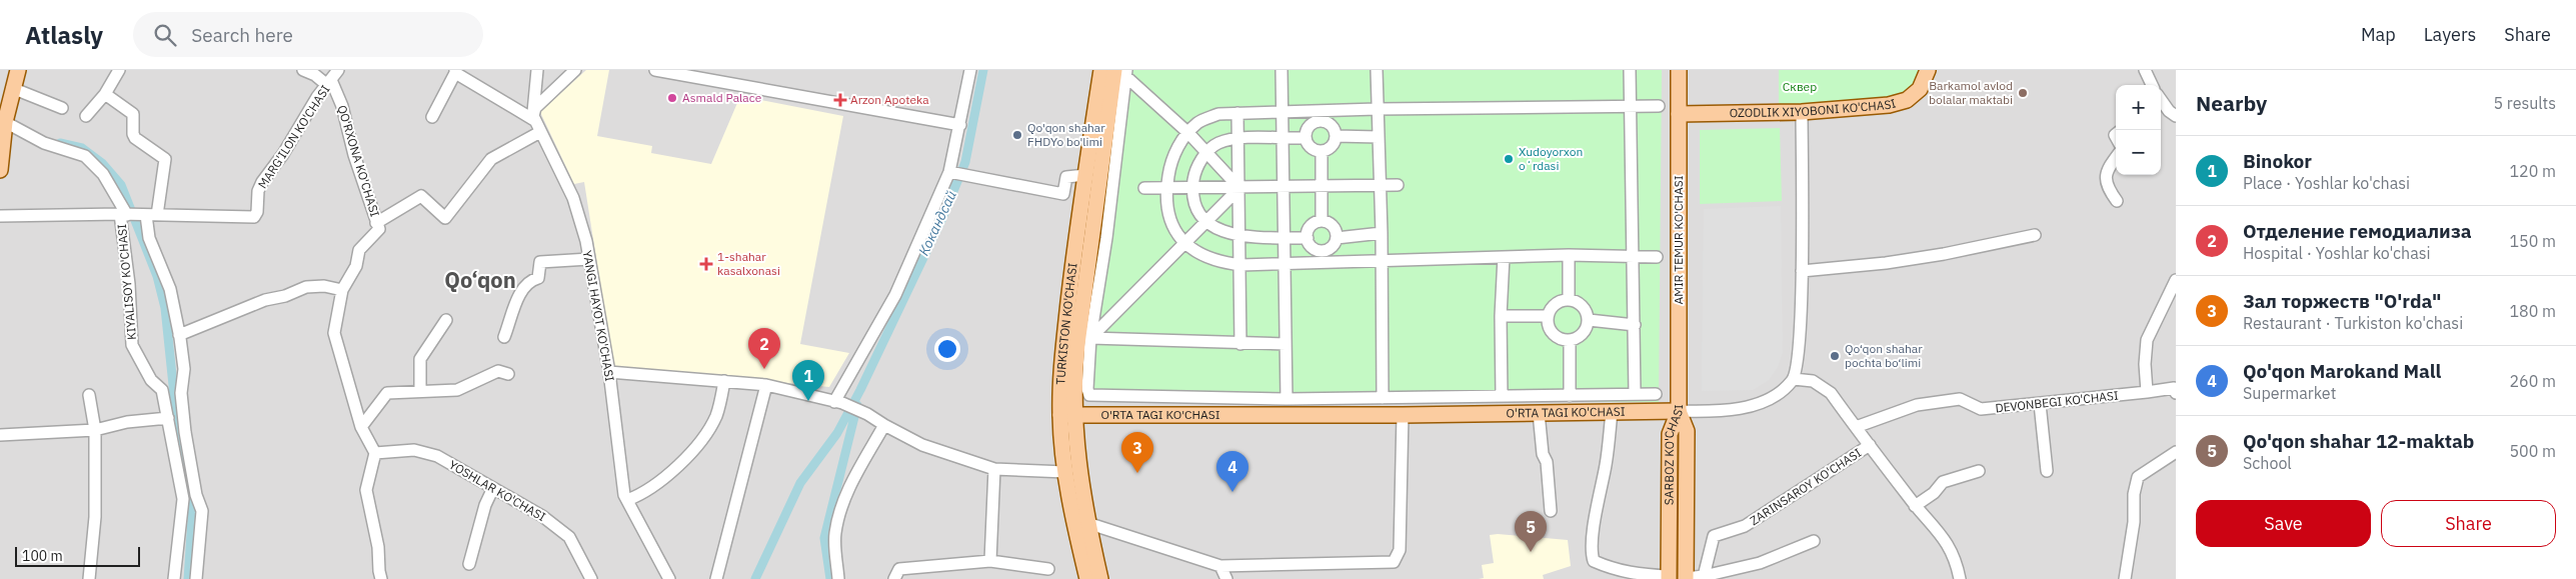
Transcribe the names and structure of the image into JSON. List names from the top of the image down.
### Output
{
  "streets": {
    "main road": [
      "OZODLIK XIYOBONI KO'CHASI",
      "AMIR TEMUR KO'CHASI",
      "TURKISTON KO'CHASI",
      "O'RTA TAGI KO'CHASI",
      "SARBOZ KO'CHASI"
    ],
    "street": [
      "MARG'ILON KO'CHASI",
      "QO'RXONA KO'CHASI",
      "KIYALISOY KO'CHASI",
      "YANGI HAYOT KO'CHASI",
      "DEVONBEGI KO'CHASI",
      "ZARINSAROY KO'CHASI",
      "YOSHLAR KO'CHASI"
    ]
  },
  "crossings": [
    ["OZODLIK XIYOBONI KO'CHASI", "AMIR TEMUR KO'CHASI"],
    ["MARG'ILON KO'CHASI", "QO'RXONA KO'CHASI"],
    ["QO'RXONA KO'CHASI", "YOSHLAR KO'CHASI"],
    ["AMIR TEMUR KO'CHASI", "O'RTA TAGI KO'CHASI"],
    ["AMIR TEMUR KO'CHASI", "SARBOZ KO'CHASI"],
    ["TURKISTON KO'CHASI", "O'RTA TAGI KO'CHASI"],
    ["O'RTA TAGI KO'CHASI", "SARBOZ KO'CHASI"]
  ],
  "districts": ["Qo‘qon"],
  "water": ["Кокандсай"],
  "parks": ["Сквер"],
  "places": {
    "other": [
      "Barkamol avlod bolalar maktabi",
      "Asmald Palace",
      "Qo'qon shahar FHDYo bo'limi",
      "Xudoyorxon oʻrdasi",
      "Qo‘qon shahar pochta bo‘limi"
    ],
    "health": ["Arzon Apoteka", "1-shahar kasalxonasi"]
  },
  "scale_bar": "100 m",
  "page": {
    "header": "Atlasly",
    "search": "Search here",
    "nav": ["Map", "Layers", "Share"],
    "heading": ["Nearby", "5 results"],
    "map_buttons": ["+", "−"],
    "list": [
      {
        "mark": "1",
        "name": "Binokor",
        "note": "Place · Yoshlar ko'chasi",
        "value": "120 m"
      },
      {
        "mark": "2",
        "name": "Отделение гемодиализа",
        "note": "Hospital · Yoshlar ko'chasi",
        "value": "150 m"
      },
      {
        "mark": "3",
        "name": "Зал торжеств \"O'rda\"",
        "note": "Restaurant · Turkiston ko'chasi",
        "value": "180 m"
      },
      {
        "mark": "4",
        "name": "Qo'qon Marokand Mall",
        "note": "Supermarket",
        "value": "260 m"
      },
      {
        "mark": "5",
        "name": "Qo'qon shahar 12-maktab",
        "note": "School",
        "value": "500 m"
      }
    ],
    "pins": [
      "2",
      "1",
      "3",
      "4",
      "5"
    ],
    "buttons": ["Save", "Share"],
    "scale": "100 m"
  }
}
